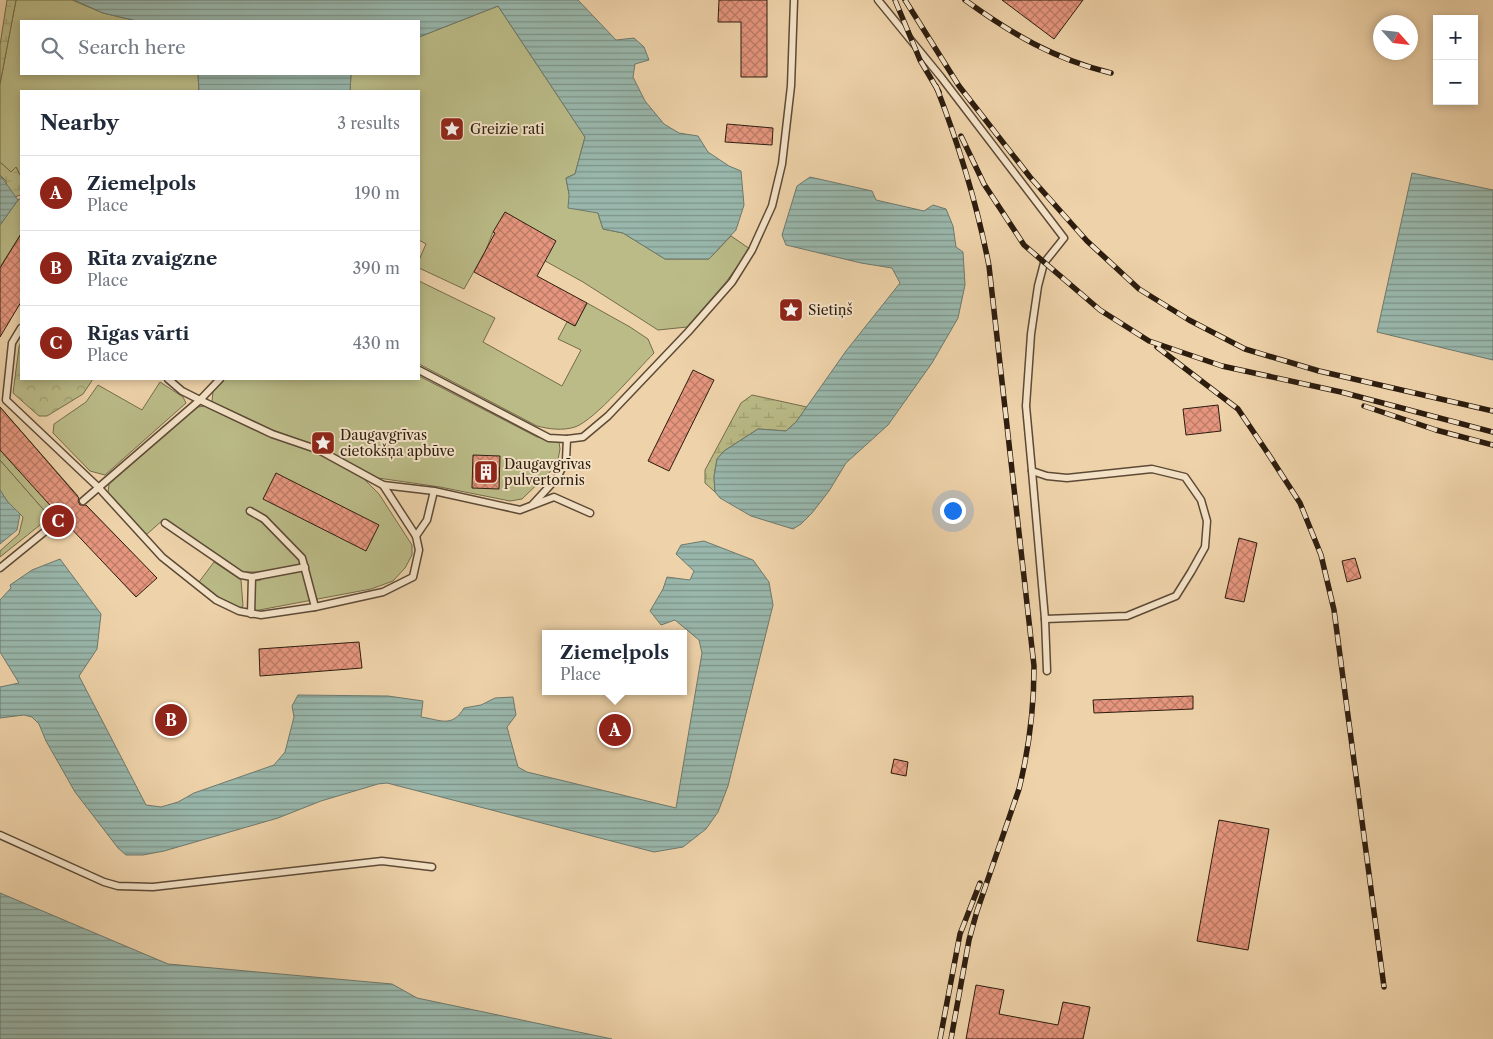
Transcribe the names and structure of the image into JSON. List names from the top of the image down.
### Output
{
  "places": {
    "place": ["Greizie rati", "Sietiņš", "Daugavgrīvas cietokšņa apbūve"],
    "building": ["Daugavgrīvas pulvertornis"]
  },
  "north": "bottom right",
  "page": {
    "map_buttons": ["+", "−"],
    "search": "Search here",
    "heading": ["Nearby", "3 results"],
    "list": [
      {
        "mark": "A",
        "name": "Ziemeļpols",
        "note": "Place",
        "value": "190 m"
      },
      {
        "mark": "B",
        "name": "Rīta zvaigzne",
        "note": "Place",
        "value": "390 m"
      },
      {
        "mark": "C",
        "name": "Rīgas vārti",
        "note": "Place",
        "value": "430 m"
      }
    ],
    "pins": ["C", "B", "A"],
    "popup": ["Ziemeļpols", "Place"]
  }
}
